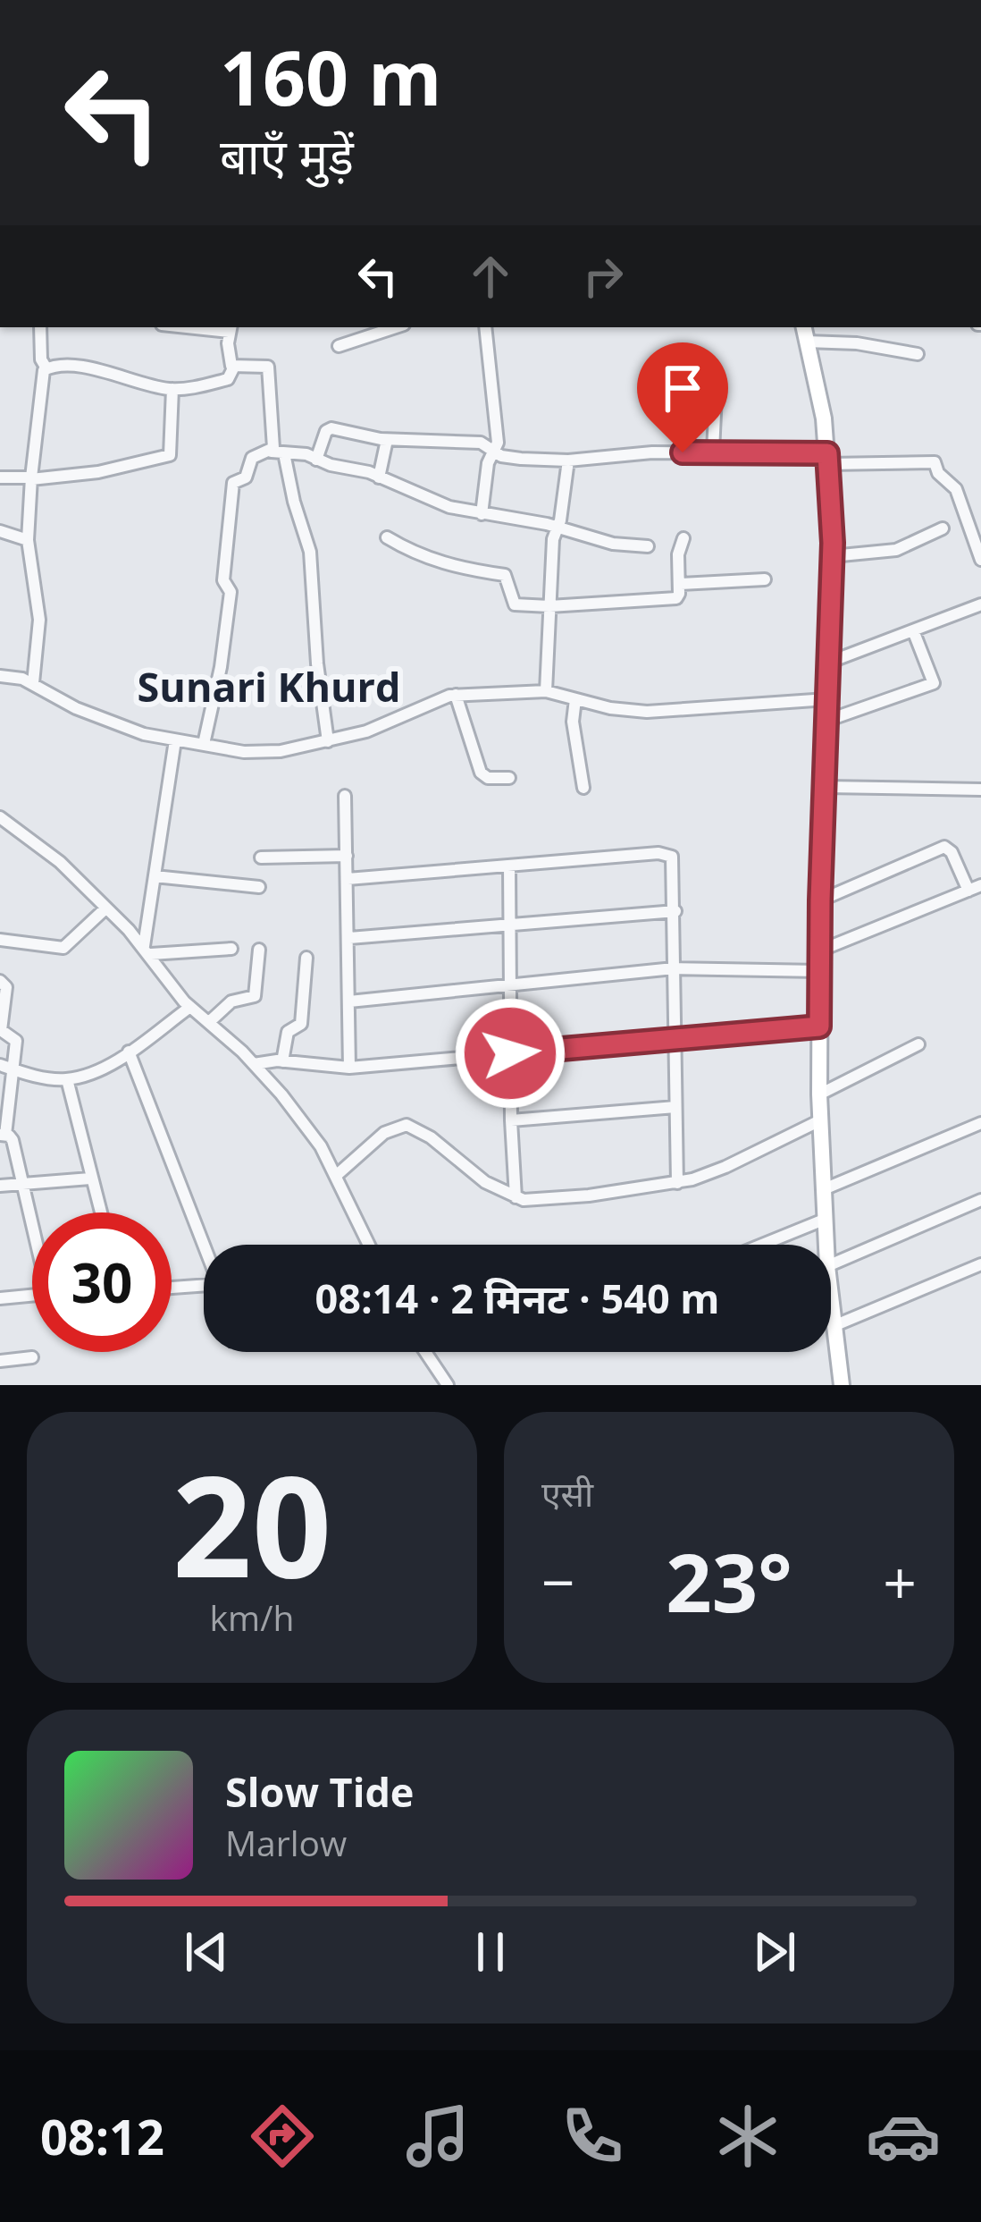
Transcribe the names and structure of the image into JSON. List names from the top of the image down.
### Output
{
  "districts": ["Sunari Khurd"],
  "page": {
    "turn": ["160 m", "बाएँ मुड़ें"],
    "limit": "30",
    "trip": "08:14 · 2 मिनट · 540 m",
    "tile": [
      ["20", "km/h"],
      "एसी"
    ],
    "heat": ["−", "23°", "+"],
    "song": ["Slow Tide", "Marlow"],
    "tabs": "08:12"
  }
}
